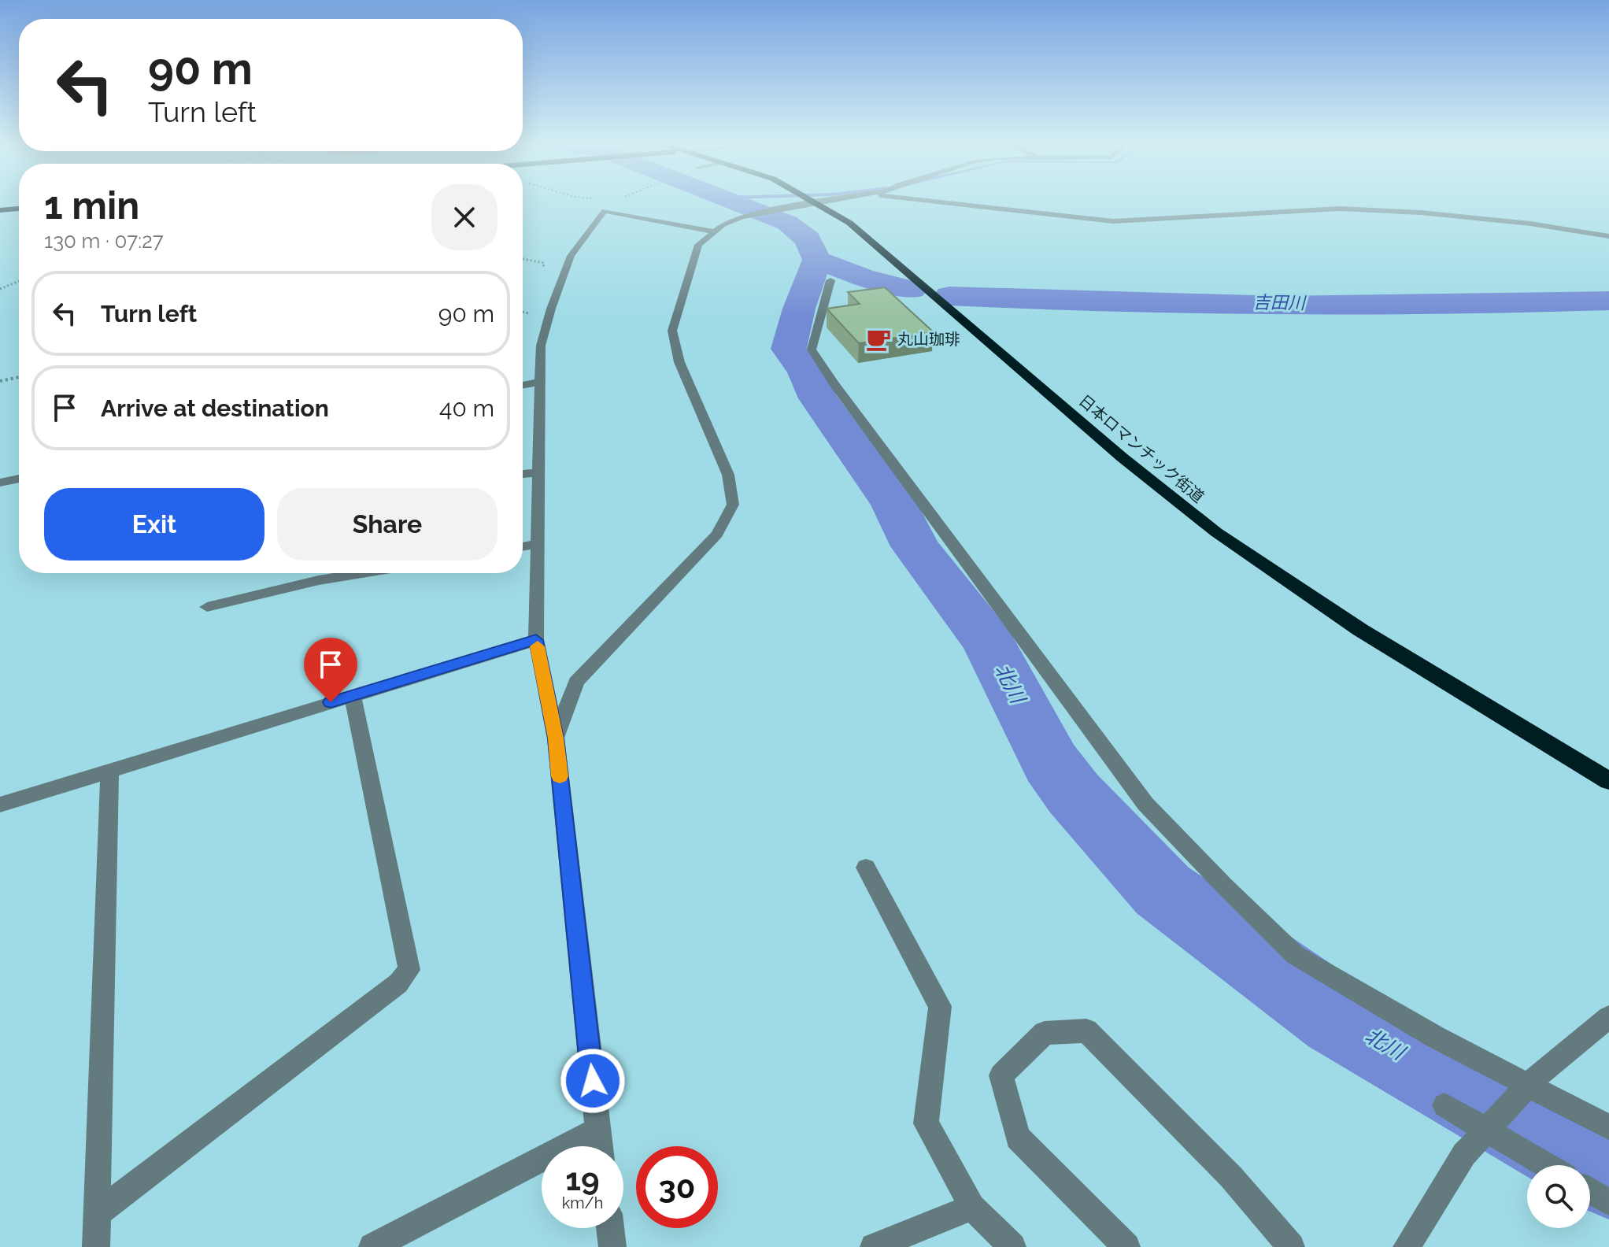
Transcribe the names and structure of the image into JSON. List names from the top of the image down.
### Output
{
  "streets": {
    "highway": ["日本ロマンチック街道"]
  },
  "water": ["吉田川", "北川"],
  "places": {
    "cafe": ["丸山珈琲"]
  },
  "page": {
    "turn": ["90 m", "Turn left"],
    "heading": ["1 min", "130 m · 07:27"],
    "list": [
      {
        "name": "Turn left",
        "value": "90 m"
      },
      {
        "name": "Arrive at destination",
        "value": "40 m"
      }
    ],
    "buttons": ["Exit", "Share"],
    "speed": "19 km/h",
    "limit": "30"
  }
}
